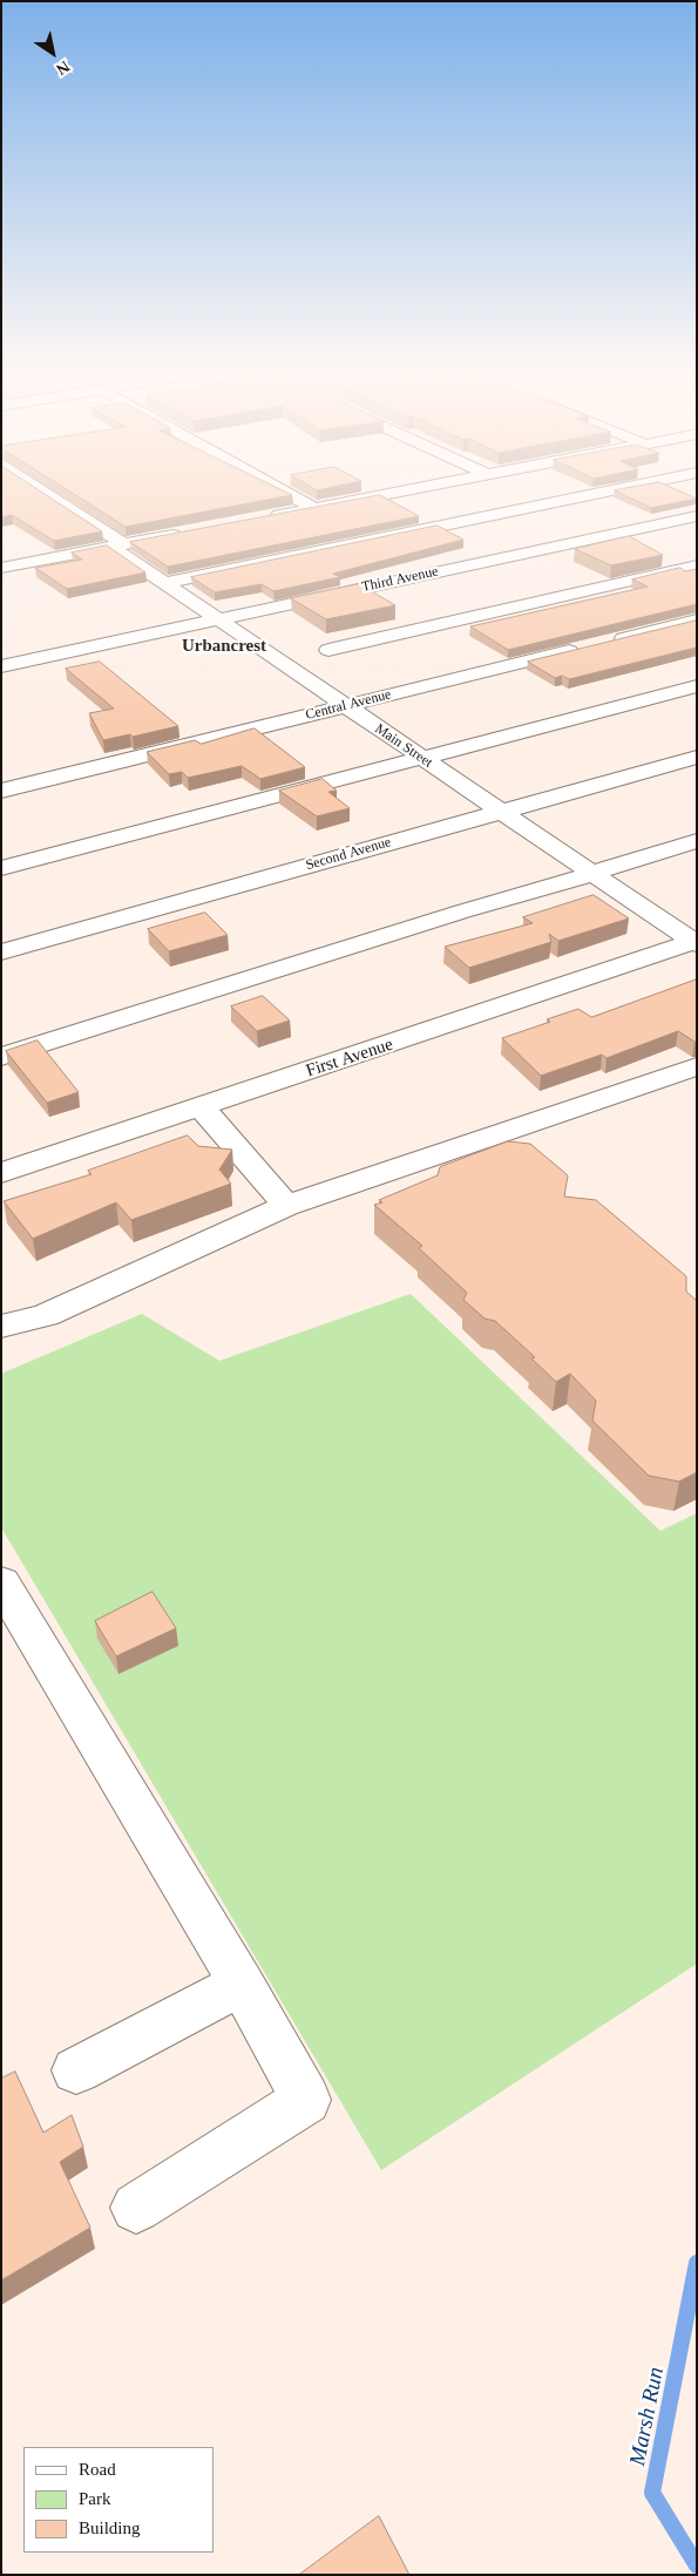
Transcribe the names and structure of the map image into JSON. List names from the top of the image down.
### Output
{
  "streets": {
    "street": [
      "Third Avenue",
      "Central Avenue",
      "Main Street",
      "Second Avenue",
      "First Avenue"
    ]
  },
  "crossings": [
    ["Third Avenue", "Main Street"],
    ["Central Avenue", "Main Street"],
    ["Main Street", "Second Avenue"],
    ["Main Street", "First Avenue"]
  ],
  "districts": ["Urbancrest"],
  "water": ["Marsh Run"],
  "legend": ["Road", "Park", "Building"],
  "north": "bottom right"
}
